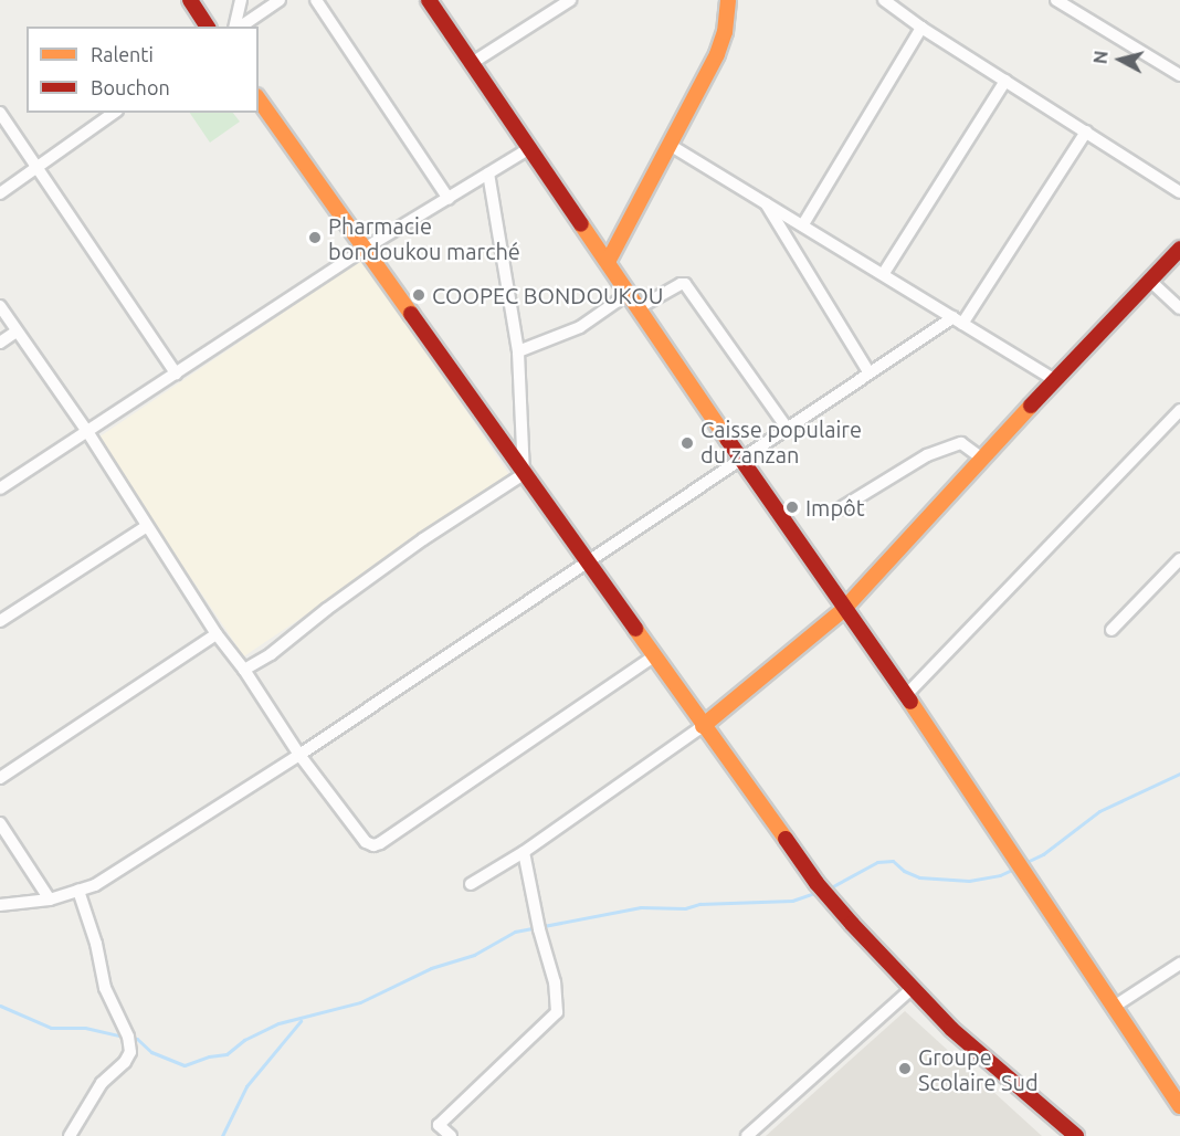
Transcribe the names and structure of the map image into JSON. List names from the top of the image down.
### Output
{
  "places": [
    "Pharmacie bondoukou marché",
    "COOPEC BONDOUKOU",
    "Caisse populaire du zanzan",
    "Impôt",
    "Groupe Scolaire Sud"
  ],
  "legend": ["Ralenti", "Bouchon"],
  "north": "left"
}
